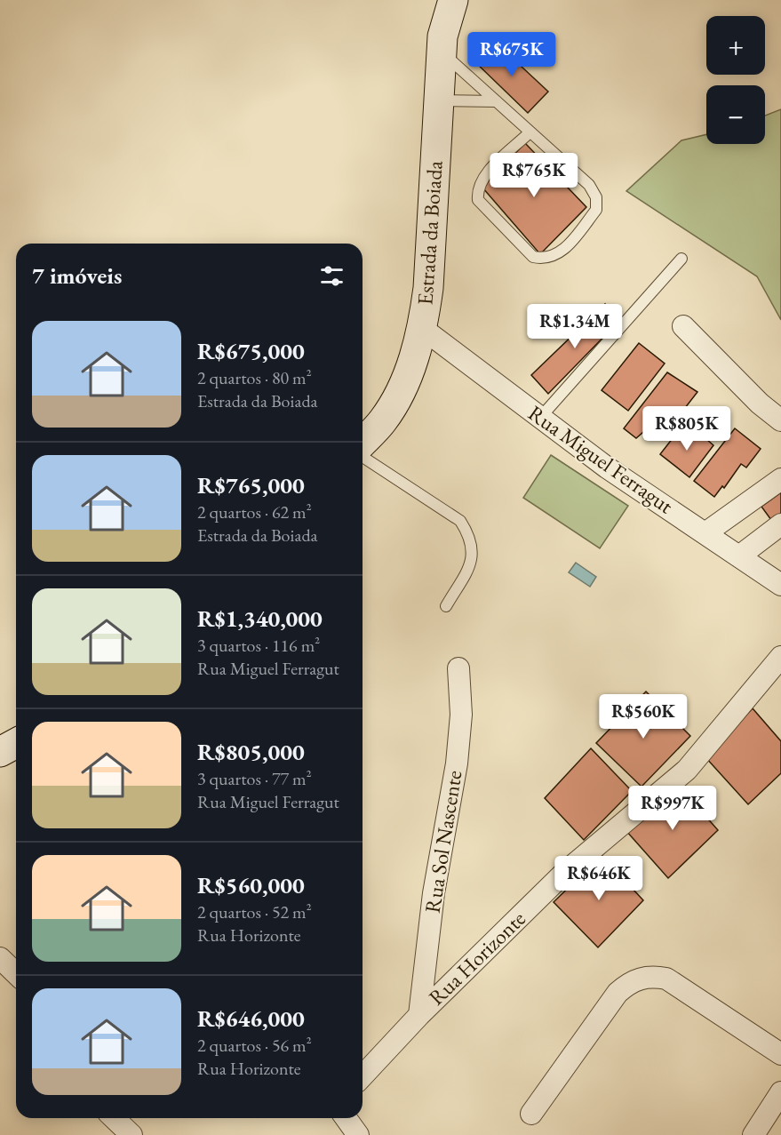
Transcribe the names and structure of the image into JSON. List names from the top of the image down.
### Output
{
  "streets": {
    "main road": ["Estrada da Boiada"],
    "street": ["Rua Miguel Ferragut", "Rua Sol Nascente", "Rua Horizonte"]
  },
  "crossings": [
    ["Estrada da Boiada", "Rua Miguel Ferragut"],
    ["Rua Sol Nascente", "Rua Horizonte"]
  ],
  "page": {
    "map_buttons": ["+", "−"],
    "price": [
      "R$675K",
      "R$765K",
      "R$1.34M",
      "R$805K",
      "R$560K",
      "R$997K",
      "R$646K"
    ],
    "heading": "7 imóveis",
    "list": [
      {
        "name": "R$675,000",
        "note": "2 quartos · 80 m² · Estrada da Boiada"
      },
      {
        "name": "R$765,000",
        "note": "2 quartos · 62 m² · Estrada da Boiada"
      },
      {
        "name": "R$1,340,000",
        "note": "3 quartos · 116 m² · Rua Miguel Ferragut"
      },
      {
        "name": "R$805,000",
        "note": "3 quartos · 77 m² · Rua Miguel Ferragut"
      },
      {
        "name": "R$560,000",
        "note": "2 quartos · 52 m² · Rua Horizonte"
      },
      {
        "name": "R$646,000",
        "note": "2 quartos · 56 m² · Rua Horizonte"
      }
    ]
  }
}
